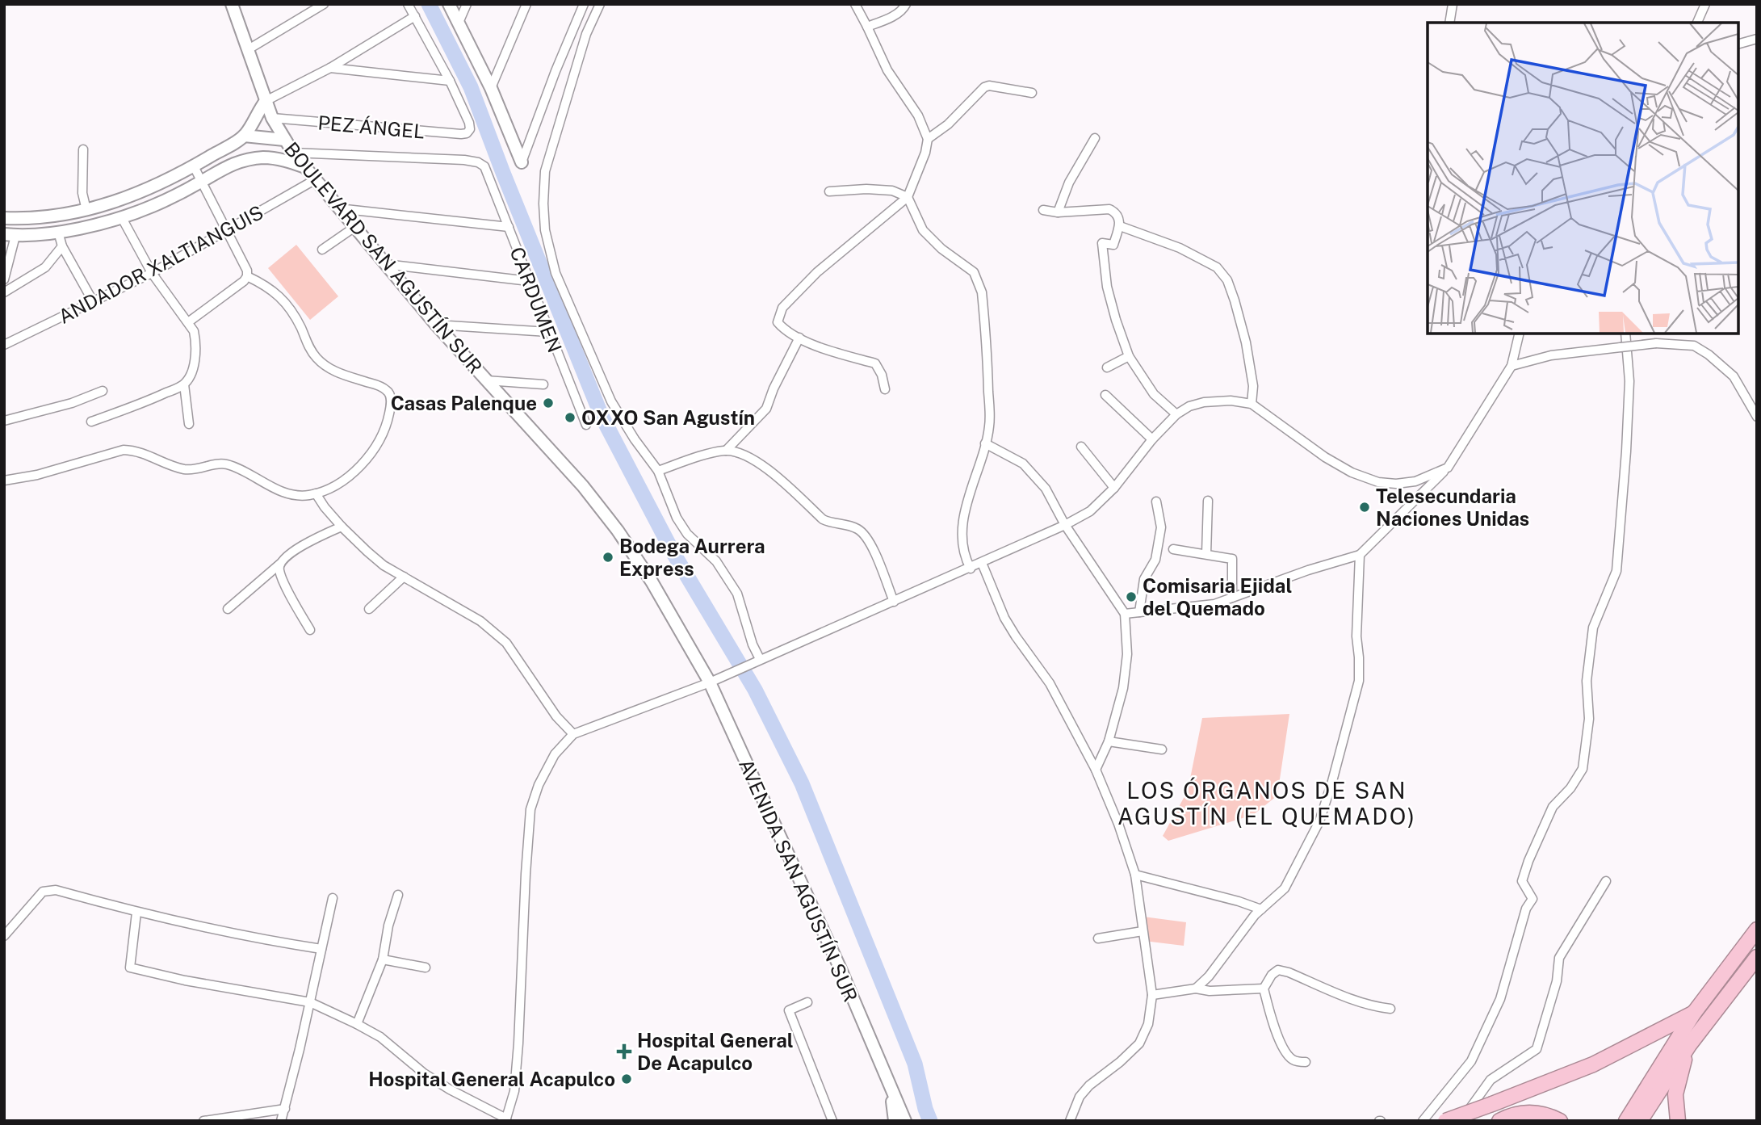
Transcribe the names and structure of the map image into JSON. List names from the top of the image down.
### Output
{
  "streets": {
    "main road": ["BOULEVARD SAN AGUSTÍN SUR", "AVENIDA SAN AGUSTÍN SUR"],
    "street": ["PEZ ÁNGEL", "ANDADOR XALTIANGUIS", "CARDUMEN"]
  },
  "crossings": [
    ["PEZ ÁNGEL", "BOULEVARD SAN AGUSTÍN SUR"],
    ["BOULEVARD SAN AGUSTÍN SUR", "ANDADOR XALTIANGUIS"],
    ["BOULEVARD SAN AGUSTÍN SUR", "CARDUMEN"],
    ["BOULEVARD SAN AGUSTÍN SUR", "AVENIDA SAN AGUSTÍN SUR"]
  ],
  "districts": ["LOS ÓRGANOS DE SAN AGUSTÍN (EL QUEMADO)"],
  "places": {
    "other": [
      "Casas Palenque",
      "OXXO San Agustín",
      "Telesecundaria Naciones Unidas",
      "Bodega Aurrera Express",
      "Comisaria Ejidal del Quemado",
      "Hospital General Acapulco"
    ],
    "health": ["Hospital General De Acapulco"]
  }
}
